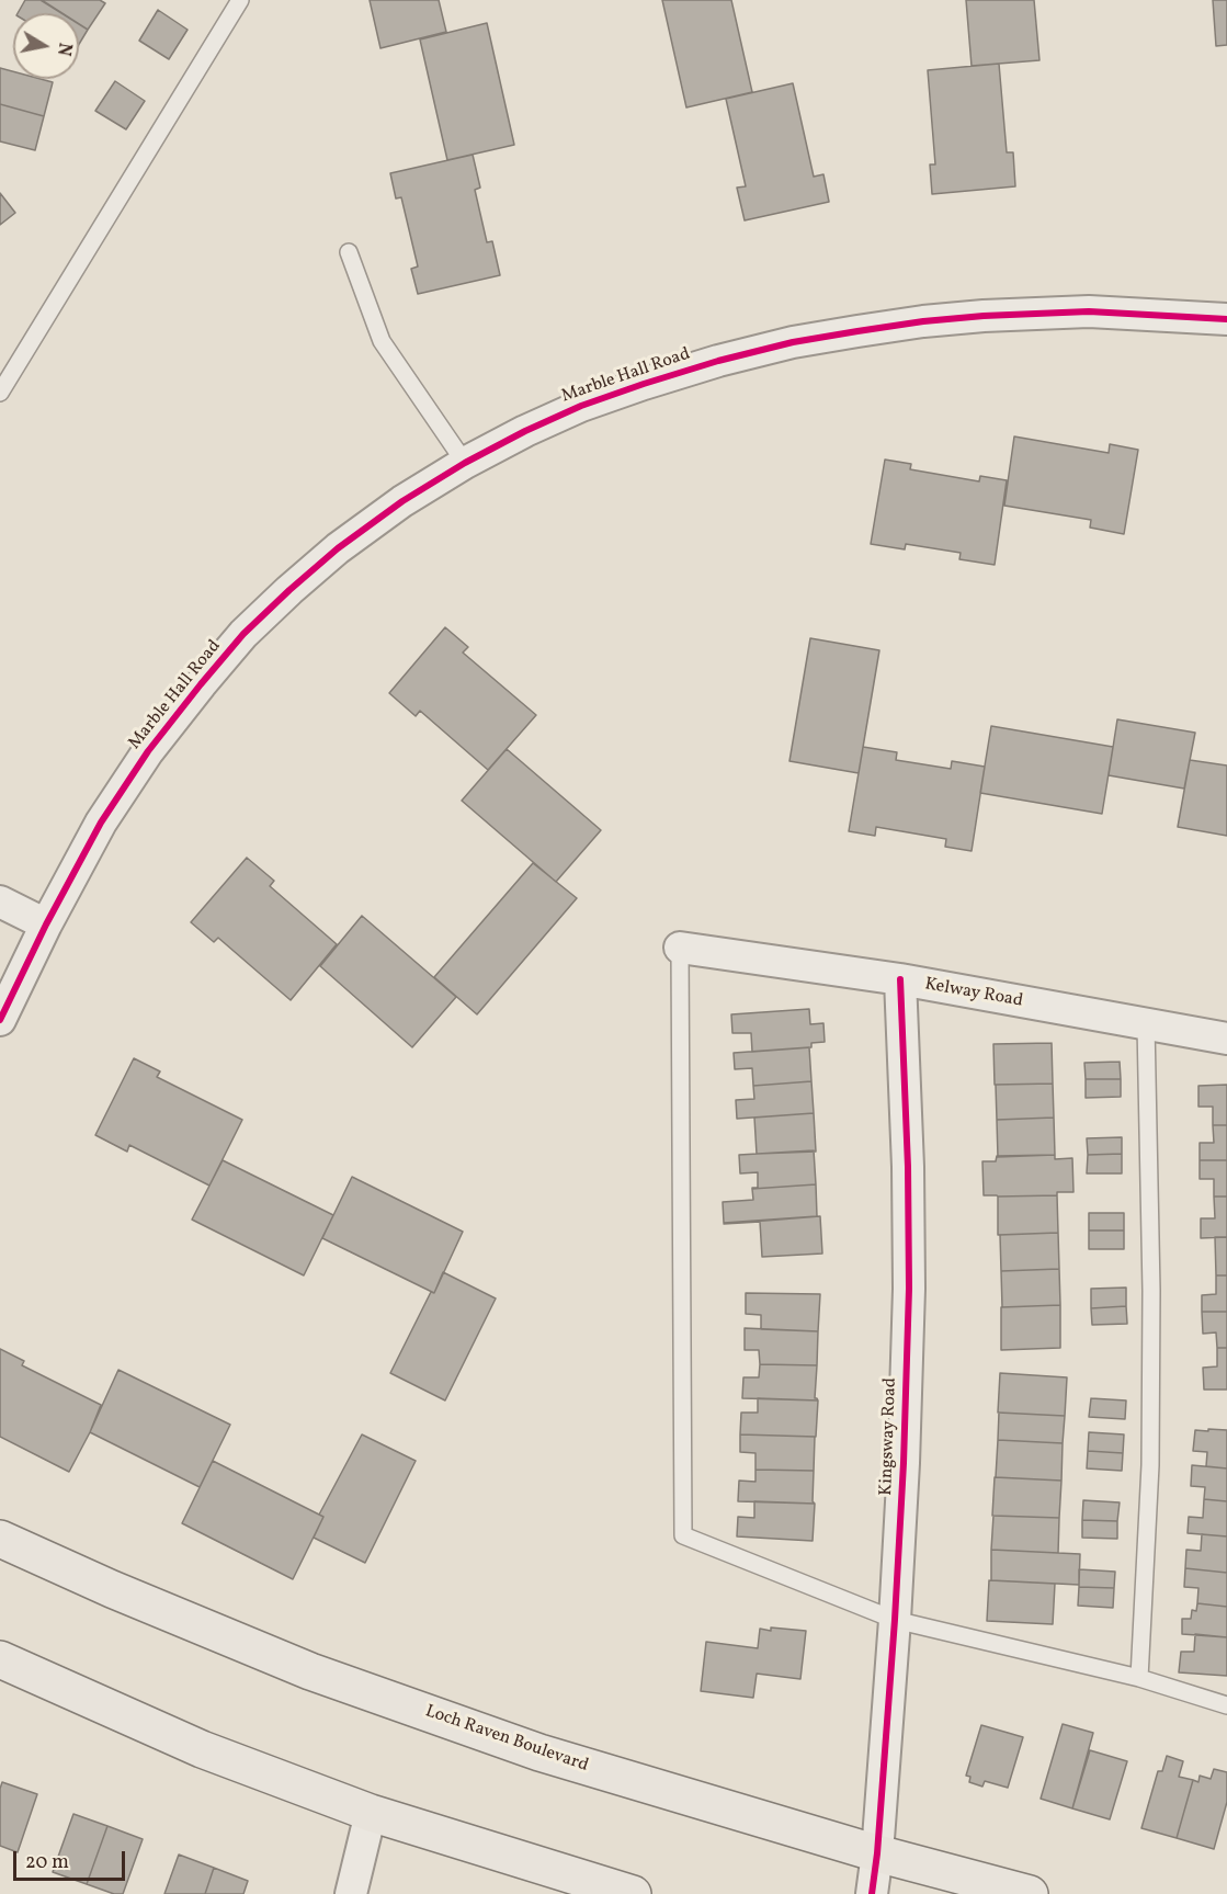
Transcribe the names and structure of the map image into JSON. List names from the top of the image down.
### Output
{
  "streets": {
    "main road": ["Loch Raven Boulevard"],
    "street": ["Marble Hall Road", "Kelway Road", "Kingsway Road"]
  },
  "crossings": [
    ["Kelway Road", "Kingsway Road"],
    ["Kingsway Road", "Loch Raven Boulevard"]
  ],
  "scale_bar": "20 m",
  "north": "right"
}
